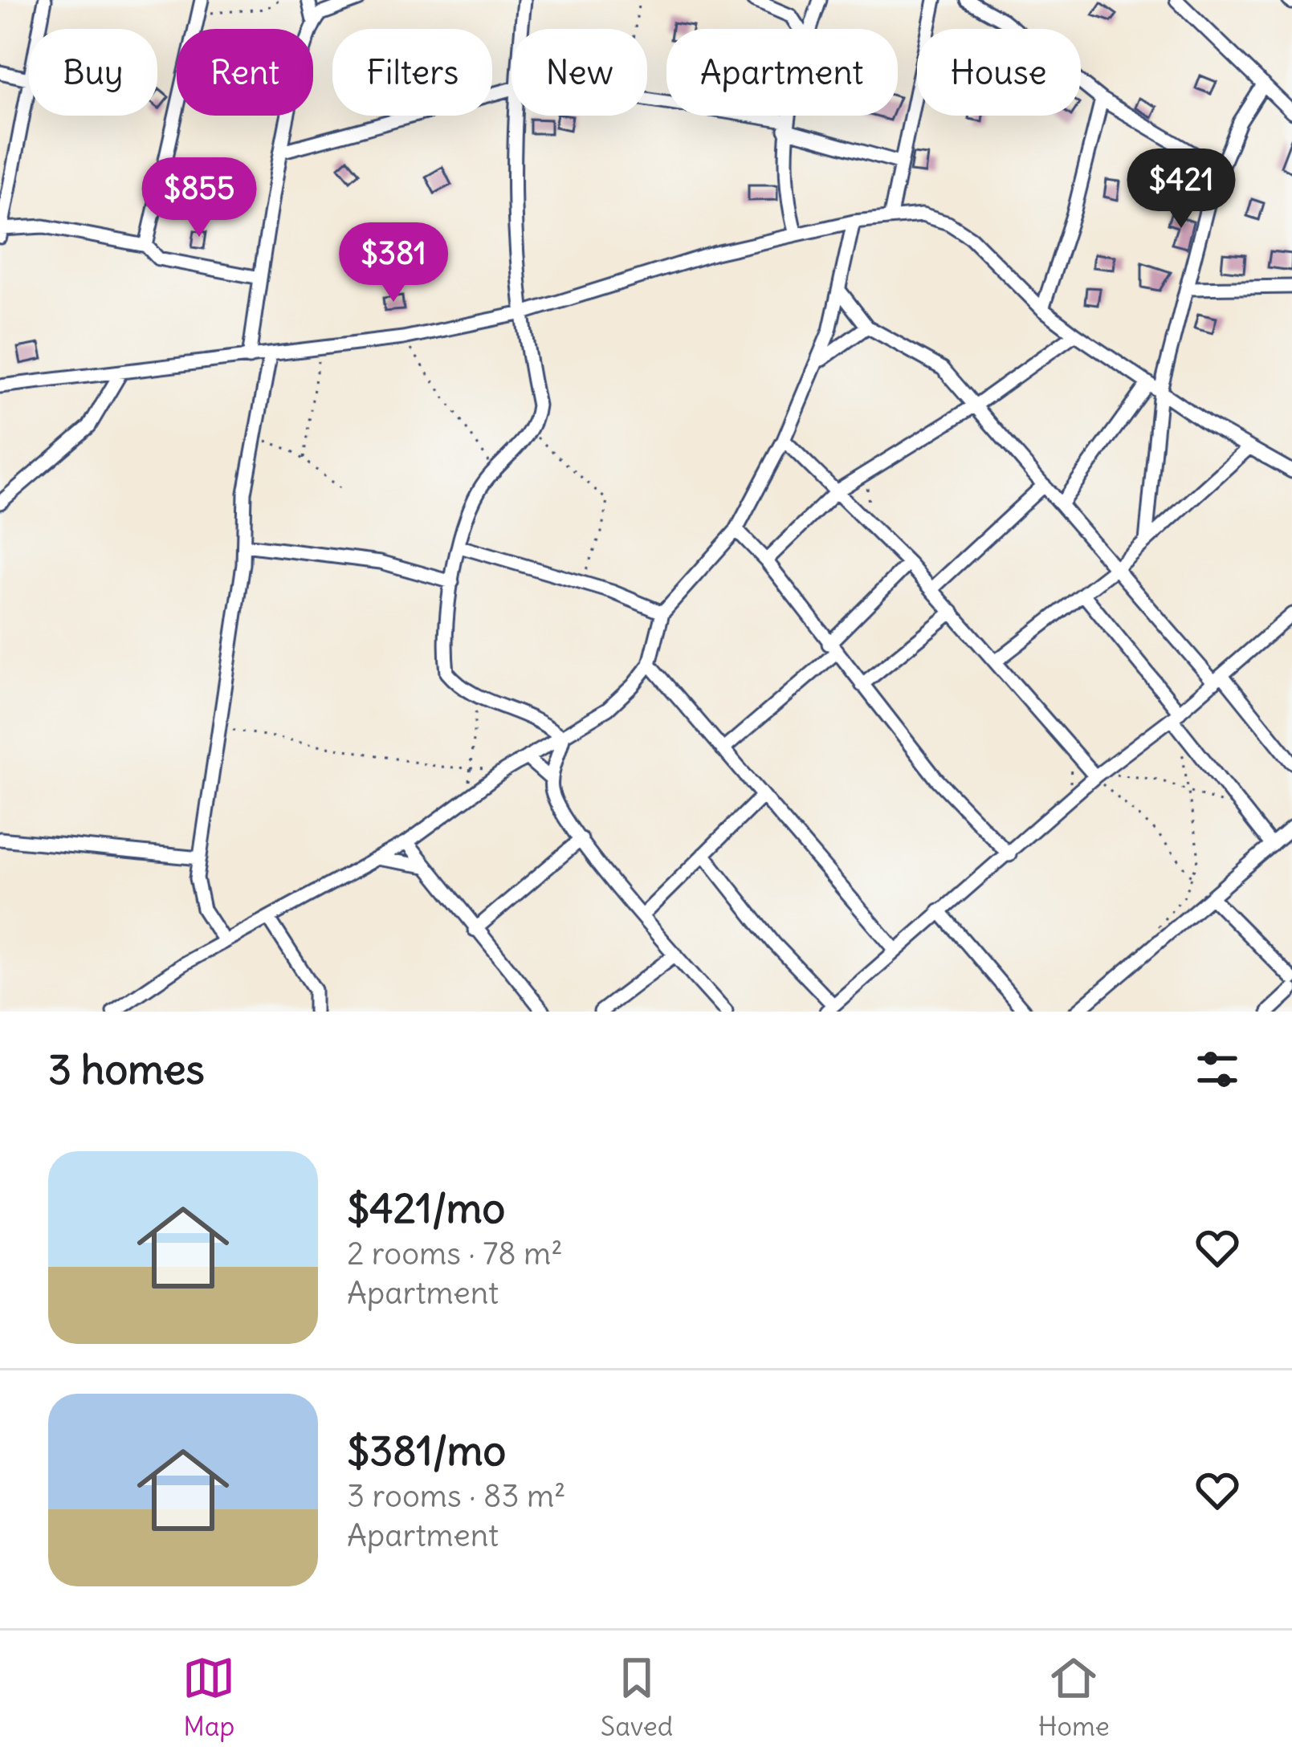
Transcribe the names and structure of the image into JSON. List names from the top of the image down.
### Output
{
  "page": {
    "chip": [
      "Buy",
      "Rent",
      "Filters",
      "New",
      "Apartment",
      "House"
    ],
    "price": ["$421", "$855", "$381"],
    "heading": "3 homes",
    "list": [
      {
        "name": "$421/mo",
        "note": "2 rooms · 78 m² · Apartment"
      },
      {
        "name": "$381/mo",
        "note": "3 rooms · 83 m² · Apartment"
      }
    ],
    "tabs": ["Map", "Saved", "Home"]
  }
}
